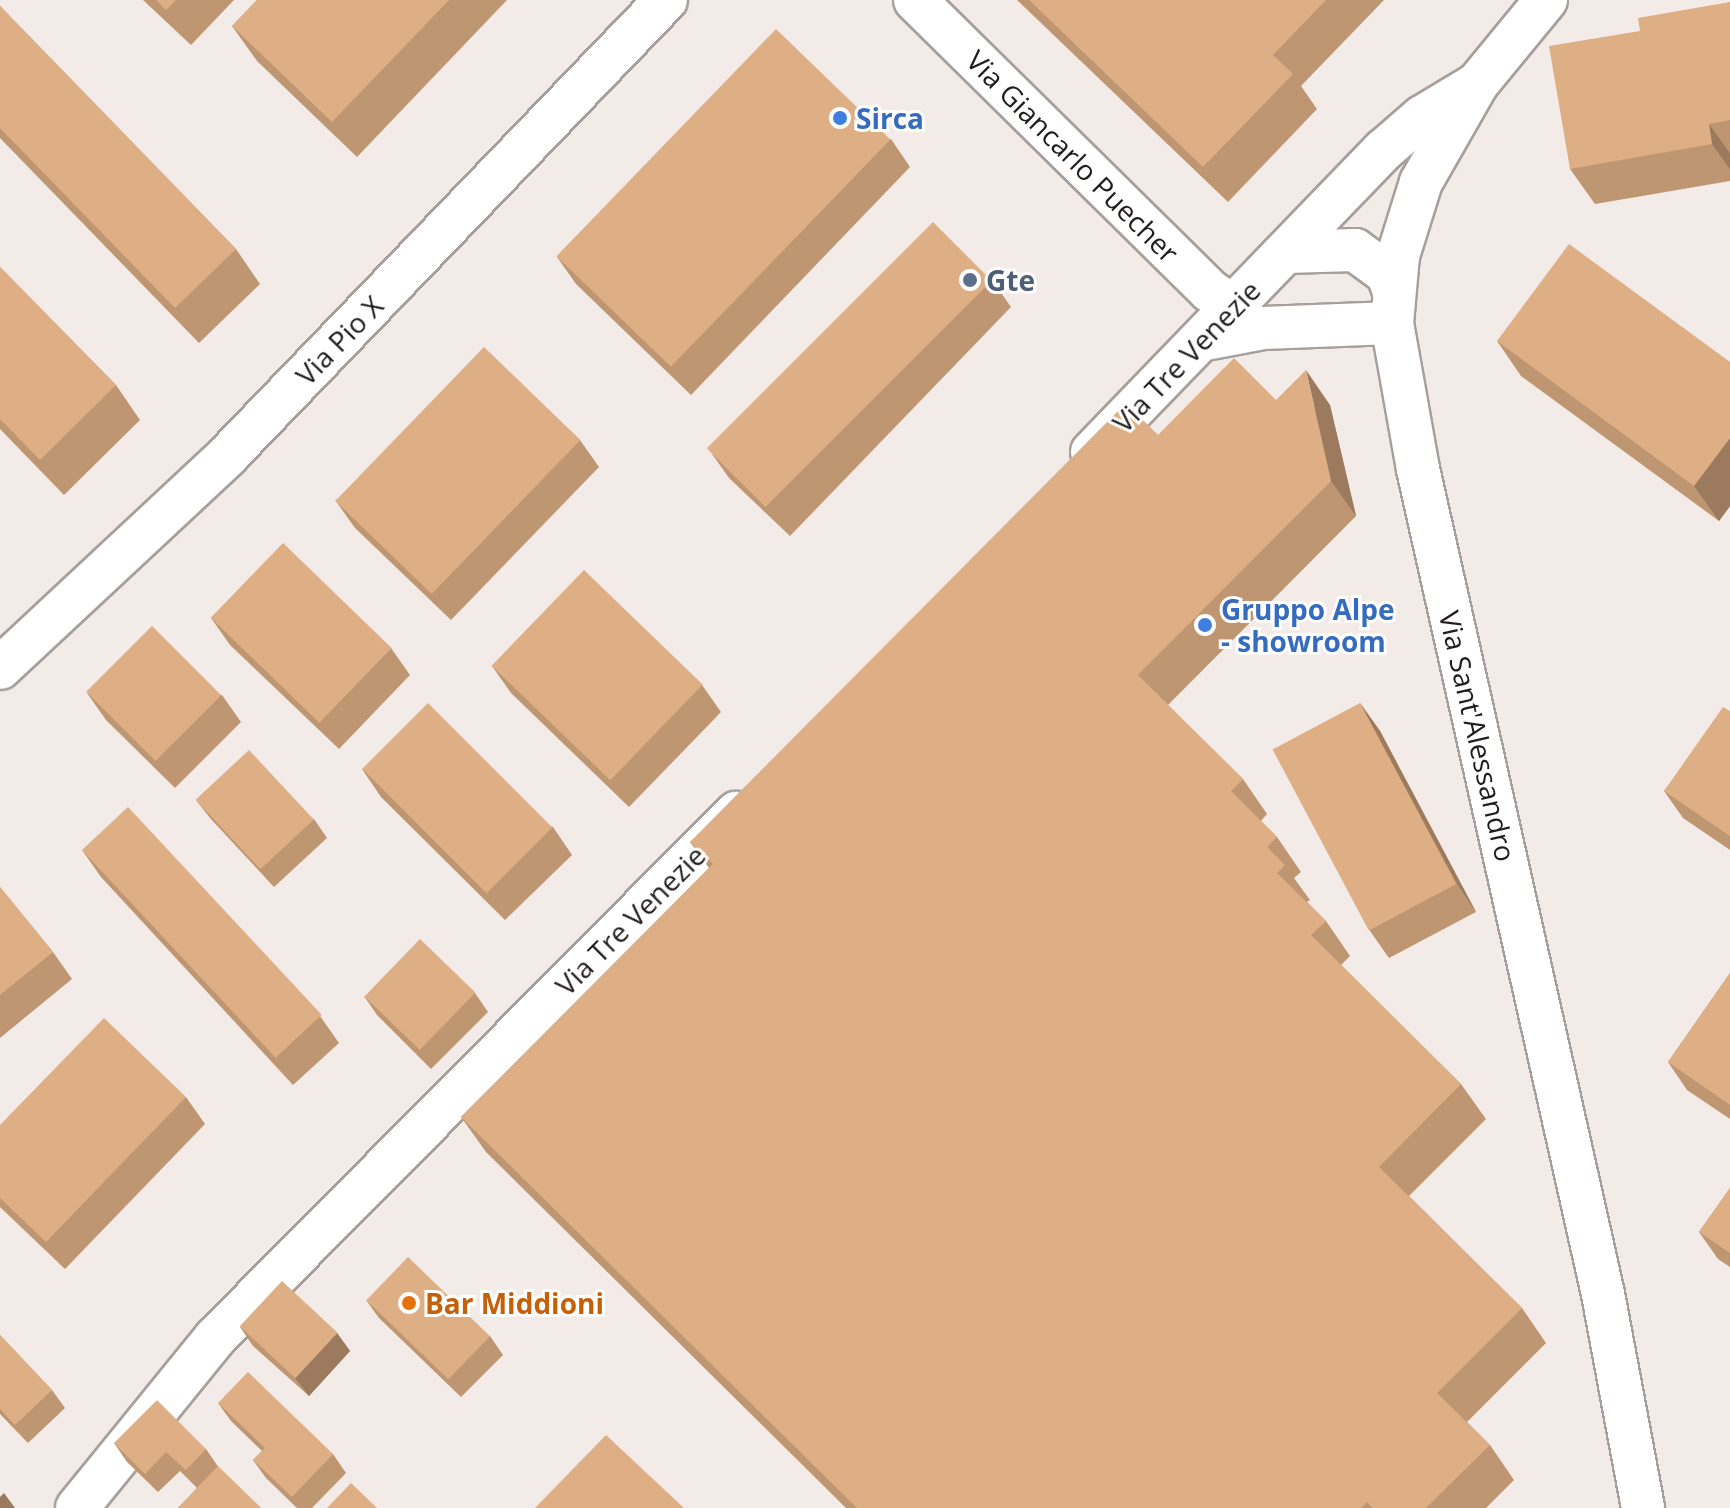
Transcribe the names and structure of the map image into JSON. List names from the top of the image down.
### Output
{
  "streets": {
    "street": [
      "Via Giancarlo Puecher",
      "Via Pio X",
      "Via Tre Venezie",
      "Via Sant'Alessandro"
    ]
  },
  "crossings": [
    ["Via Giancarlo Puecher", "Via Tre Venezie"],
    ["Via Tre Venezie", "Via Sant'Alessandro"]
  ],
  "places": [
    "Sirca",
    "Gte",
    "Gruppo Alpe - showroom",
    "Bar Middioni"
  ]
}
